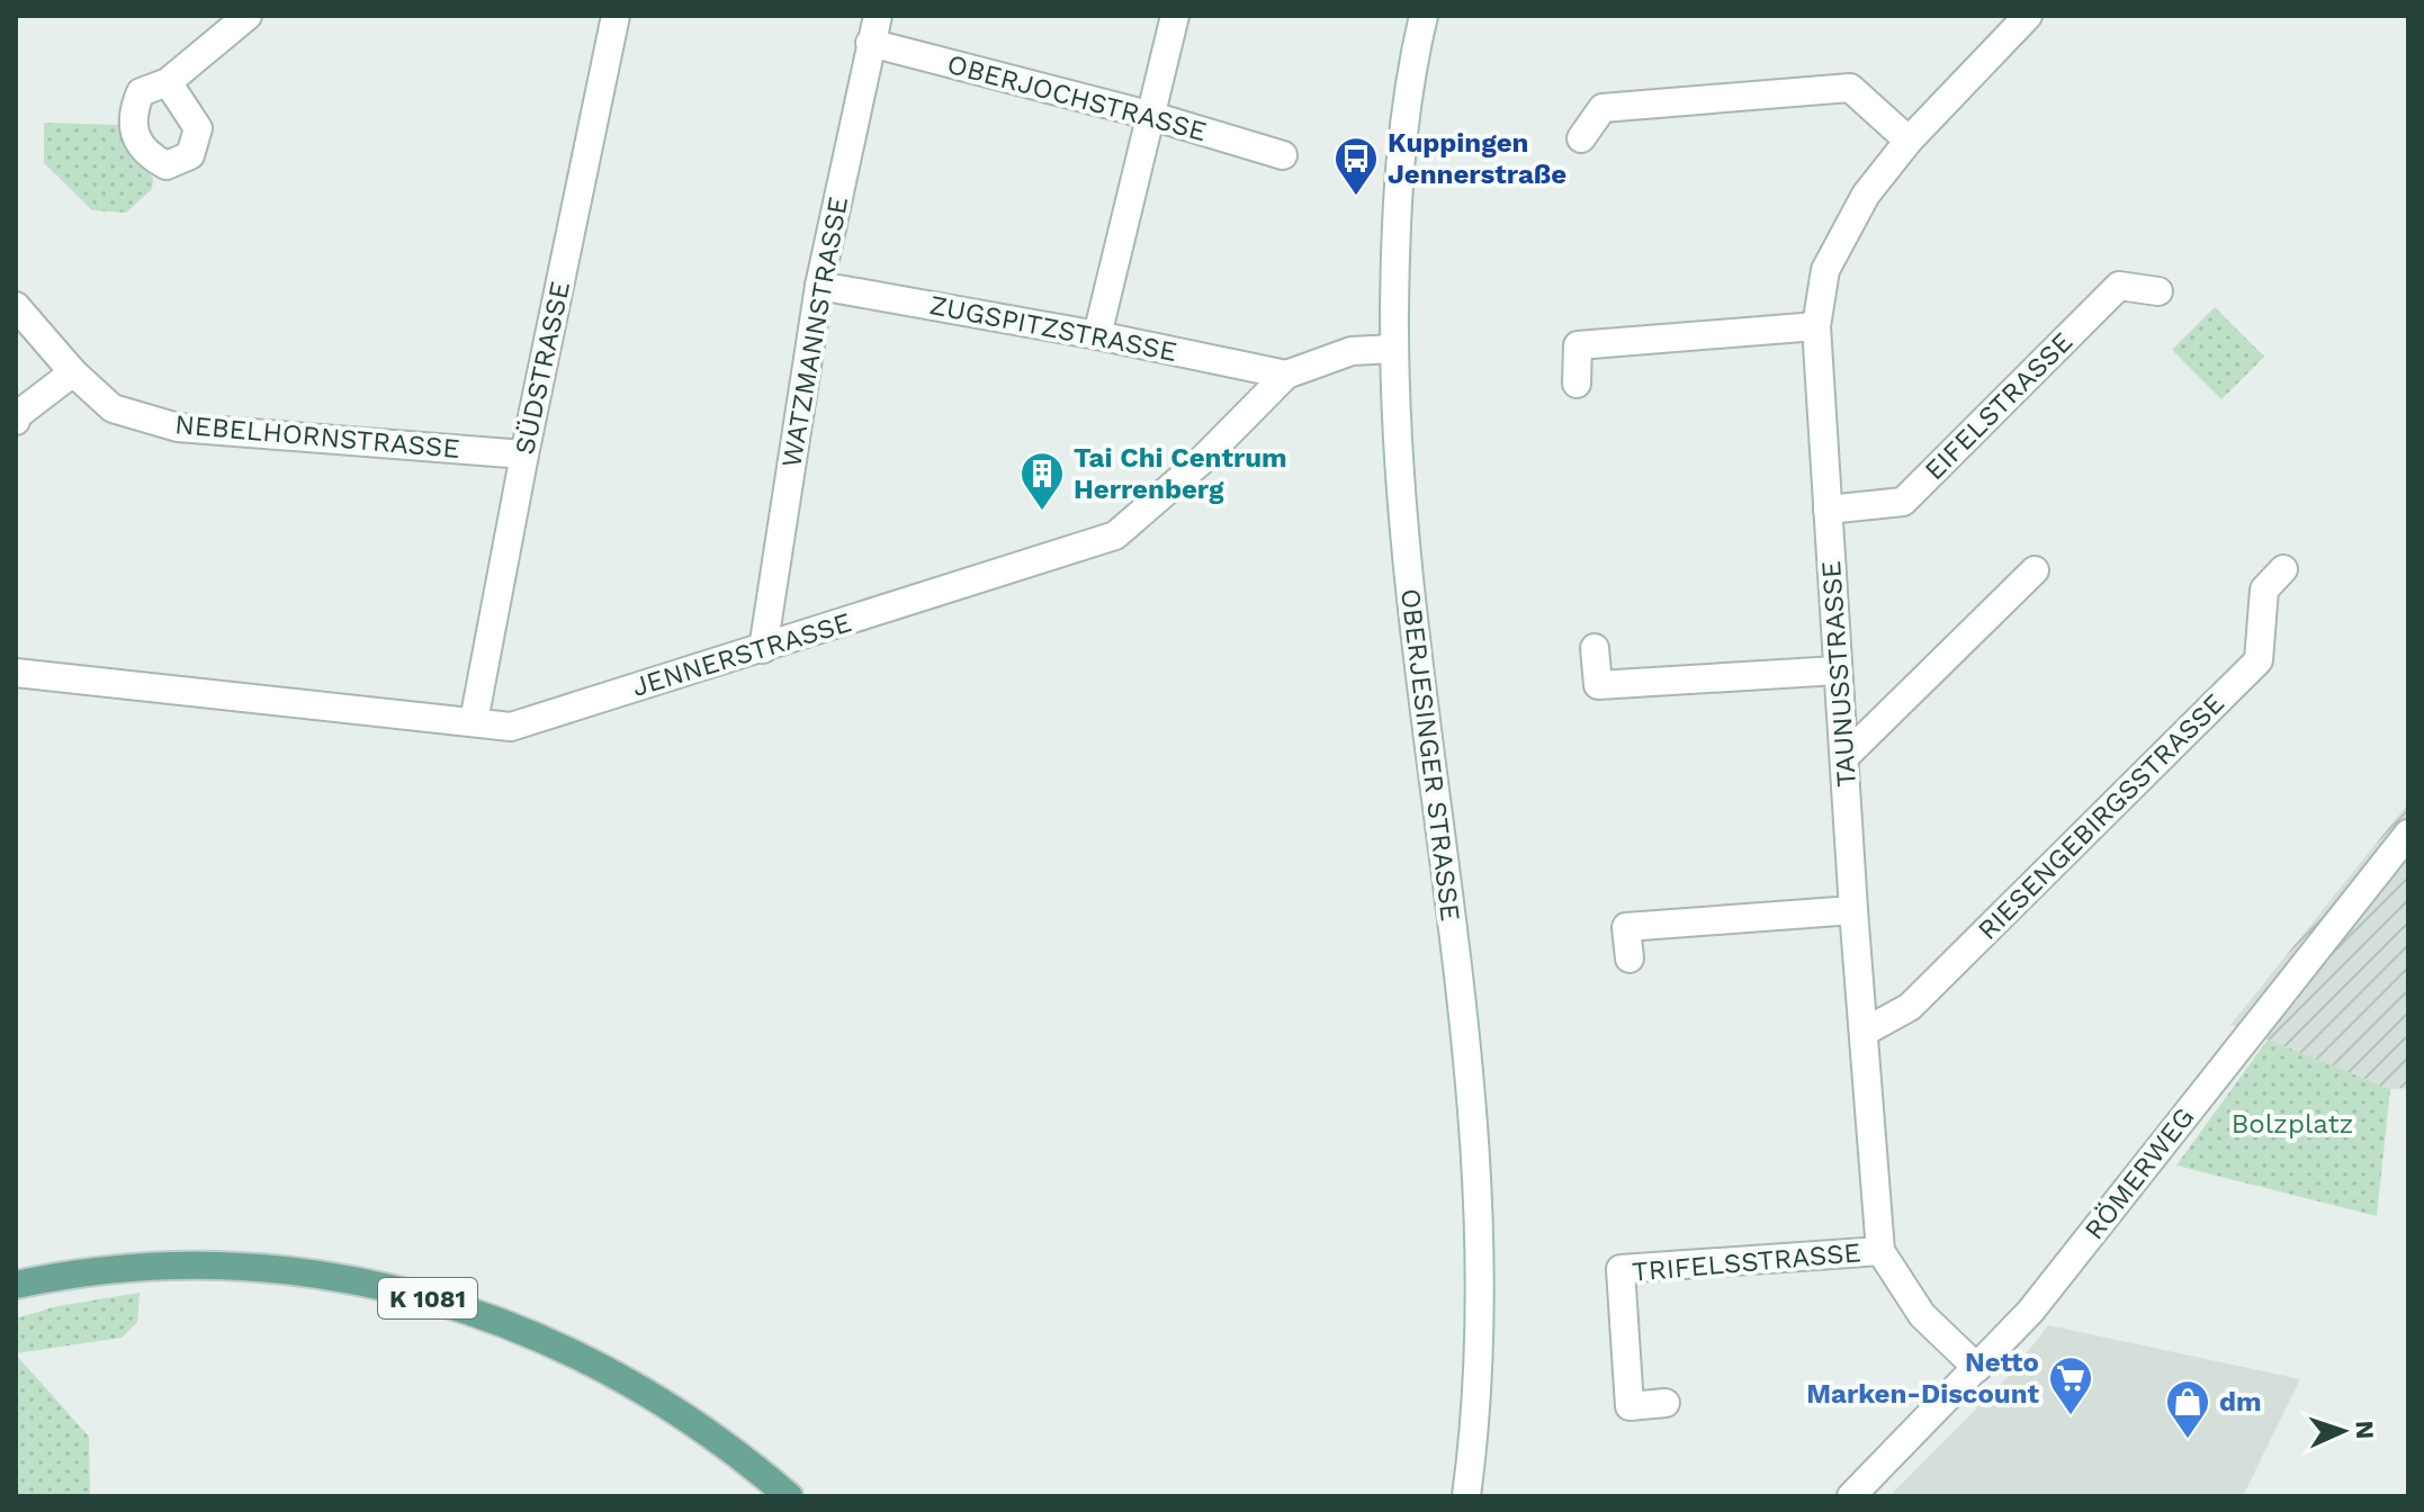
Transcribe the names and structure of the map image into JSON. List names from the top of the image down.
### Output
{
  "streets": {
    "main road": ["K 1081"],
    "street": [
      "OBERJOCHSTRASSE",
      "ZUGSPITZSTRASSE",
      "WATZMANNSTRASSE",
      "SÜDSTRASSE",
      "EIFELSTRASSE",
      "NEBELHORNSTRASSE",
      "JENNERSTRASSE",
      "TAUNUSSTRASSE",
      "OBERJESINGER STRASSE",
      "RIESENGEBIRGSSTRASSE",
      "RÖMERWEG",
      "TRIFELSSTRASSE"
    ]
  },
  "crossings": [
    ["OBERJOCHSTRASSE", "WATZMANNSTRASSE"],
    ["ZUGSPITZSTRASSE", "WATZMANNSTRASSE"],
    ["ZUGSPITZSTRASSE", "JENNERSTRASSE"],
    ["WATZMANNSTRASSE", "JENNERSTRASSE"],
    ["SÜDSTRASSE", "NEBELHORNSTRASSE"],
    ["SÜDSTRASSE", "JENNERSTRASSE"],
    ["EIFELSTRASSE", "TAUNUSSTRASSE"],
    ["JENNERSTRASSE", "OBERJESINGER STRASSE"],
    ["TAUNUSSTRASSE", "RIESENGEBIRGSSTRASSE"],
    ["TAUNUSSTRASSE", "RÖMERWEG"],
    ["TAUNUSSTRASSE", "TRIFELSSTRASSE"]
  ],
  "parks": ["Bolzplatz"],
  "places": {
    "bus stop": ["Kuppingen Jennerstraße"],
    "building": ["Tai Chi Centrum Herrenberg"],
    "supermarket": ["Netto Marken-Discount"],
    "shop": ["dm"]
  },
  "north": "right"
}
